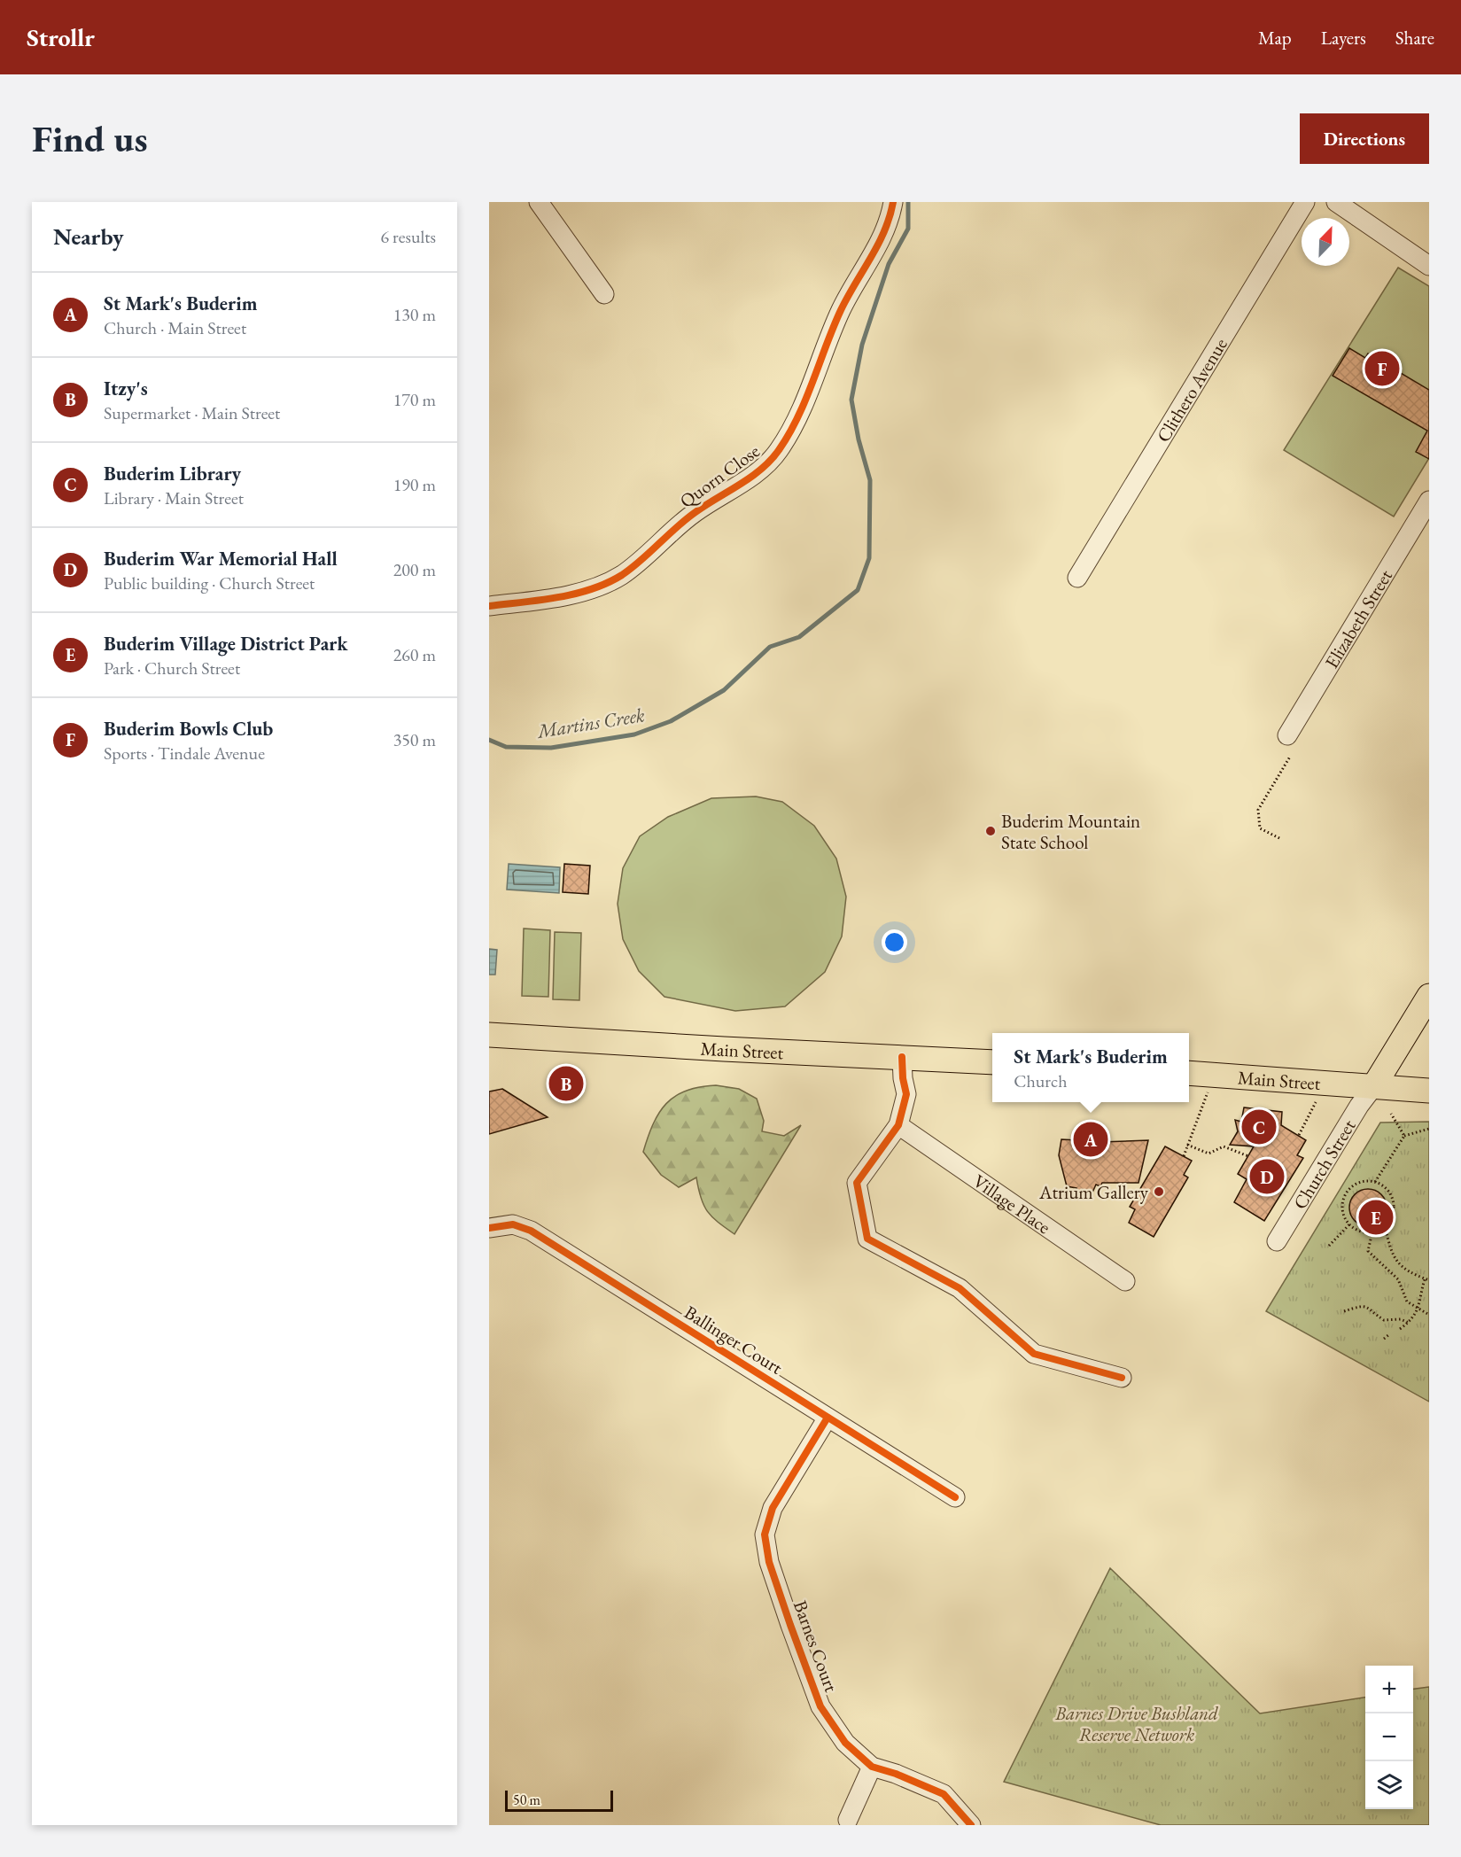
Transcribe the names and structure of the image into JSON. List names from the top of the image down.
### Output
{
  "streets": {
    "main road": ["Main Street"],
    "street": [
      "Clithero Avenue",
      "Quorn Close",
      "Elizabeth Street",
      "Church Street",
      "Village Place",
      "Ballinger Court",
      "Barnes Court"
    ]
  },
  "crossings": [
    ["Main Street", "Church Street"],
    ["Ballinger Court", "Barnes Court"]
  ],
  "water": ["Martins Creek"],
  "parks": ["Barnes Drive Bushland Reserve Network"],
  "places": ["Buderim Mountain State School", "Atrium Gallery"],
  "scale_bar": "50 m",
  "north": "top right",
  "page": {
    "header": "Strollr",
    "nav": ["Map", "Layers", "Share"],
    "buttons": "Directions",
    "title": "Find us",
    "heading": ["Nearby", "6 results"],
    "list": [
      {
        "mark": "A",
        "name": "St Mark's Buderim",
        "note": "Church · Main Street",
        "value": "130 m"
      },
      {
        "mark": "B",
        "name": "Itzy's",
        "note": "Supermarket · Main Street",
        "value": "170 m"
      },
      {
        "mark": "C",
        "name": "Buderim Library",
        "note": "Library · Main Street",
        "value": "190 m"
      },
      {
        "mark": "D",
        "name": "Buderim War Memorial Hall",
        "note": "Public building · Church Street",
        "value": "200 m"
      },
      {
        "mark": "E",
        "name": "Buderim Village District Park",
        "note": "Park · Church Street",
        "value": "260 m"
      },
      {
        "mark": "F",
        "name": "Buderim Bowls Club",
        "note": "Sports · Tindale Avenue",
        "value": "350 m"
      }
    ],
    "pins": [
      "F",
      "B",
      "C",
      "A",
      "D",
      "E"
    ],
    "popup": ["St Mark's Buderim", "Church"],
    "map_buttons": ["+", "−"],
    "scale": "50 m"
  }
}
